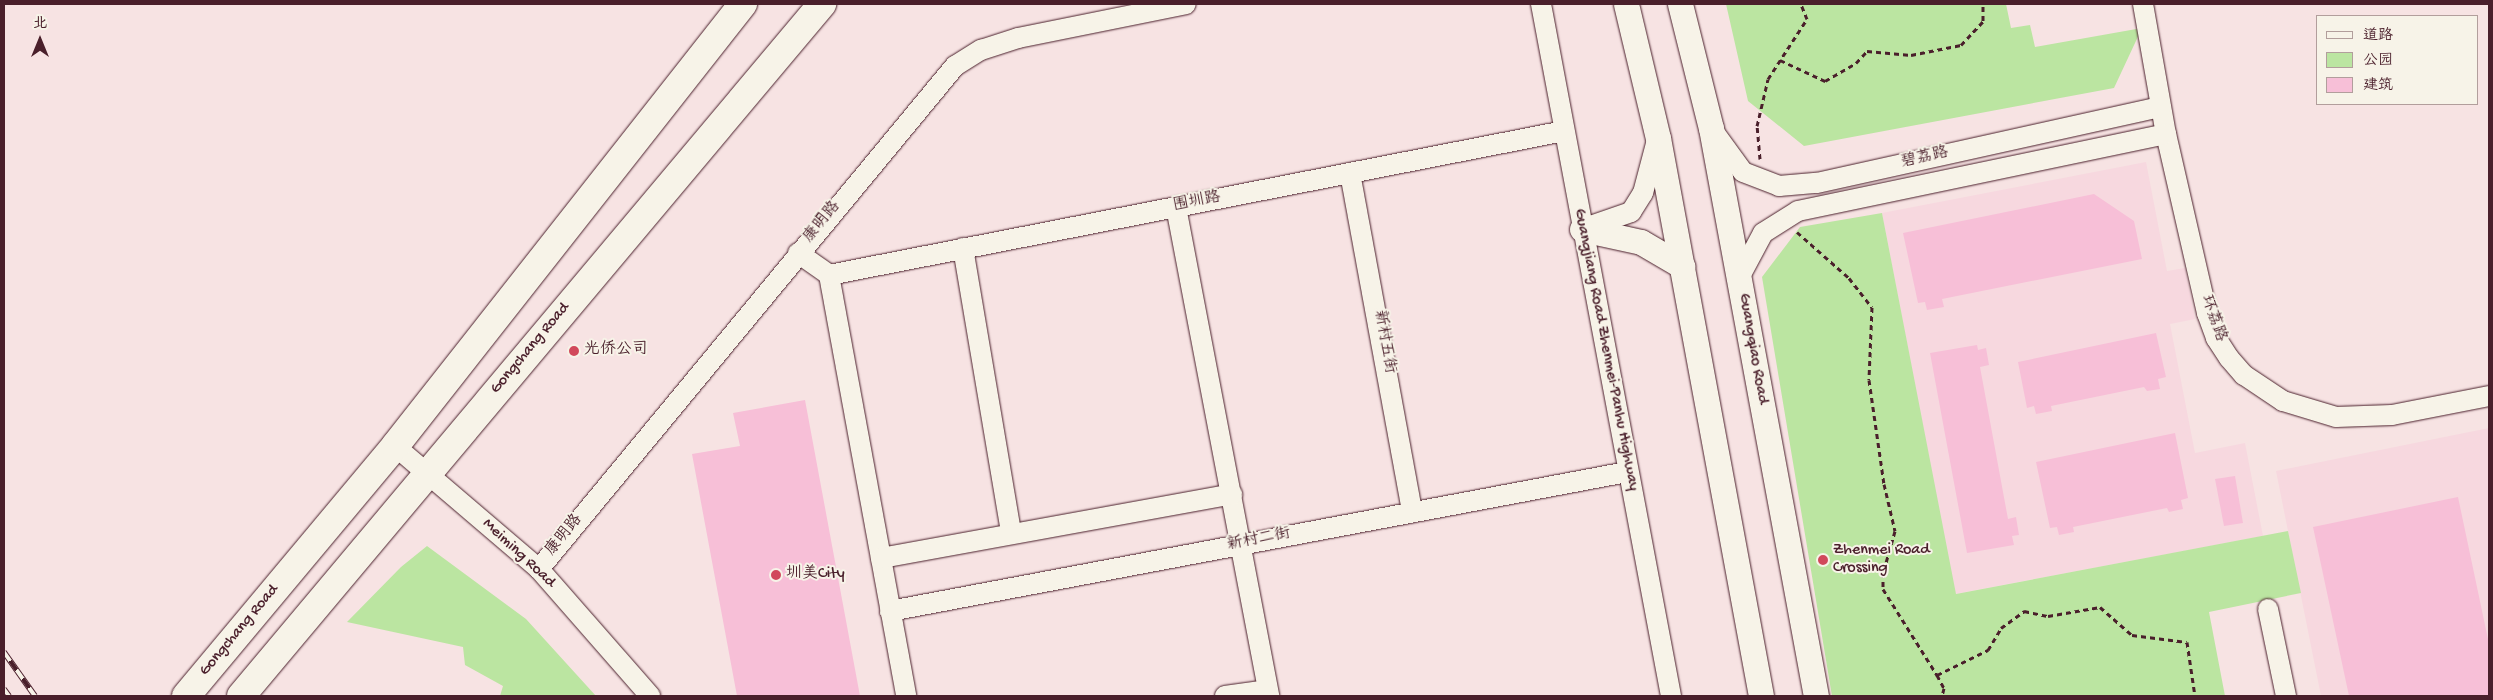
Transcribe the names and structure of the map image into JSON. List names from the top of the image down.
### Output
{
  "streets": {
    "highway": ["Gongchang Road"],
    "main road": ["Guangqiao Road"],
    "street": [
      "碧荔路",
      "围圳路",
      "康明路",
      "环荔路",
      "新村五街",
      "Guangjiang Road Zhenmei-Panhu Highway",
      "新村二街",
      "Meiming Road"
    ]
  },
  "crossings": [
    ["碧荔路", "环荔路"],
    ["碧荔路", "Guangqiao Road"],
    ["围圳路", "新村五街"],
    ["围圳路", "Guangjiang Road Zhenmei-Panhu Highway"],
    ["康明路", "Meiming Road"],
    ["新村五街", "新村二街"],
    ["Gongchang Road", "Meiming Road"],
    ["Guangjiang Road Zhenmei-Panhu Highway", "新村二街"]
  ],
  "places": ["光侨公司", "Zhenmei Road Crossing", "圳美City"],
  "legend": ["道路", "公园", "建筑"],
  "north": "top"
}
